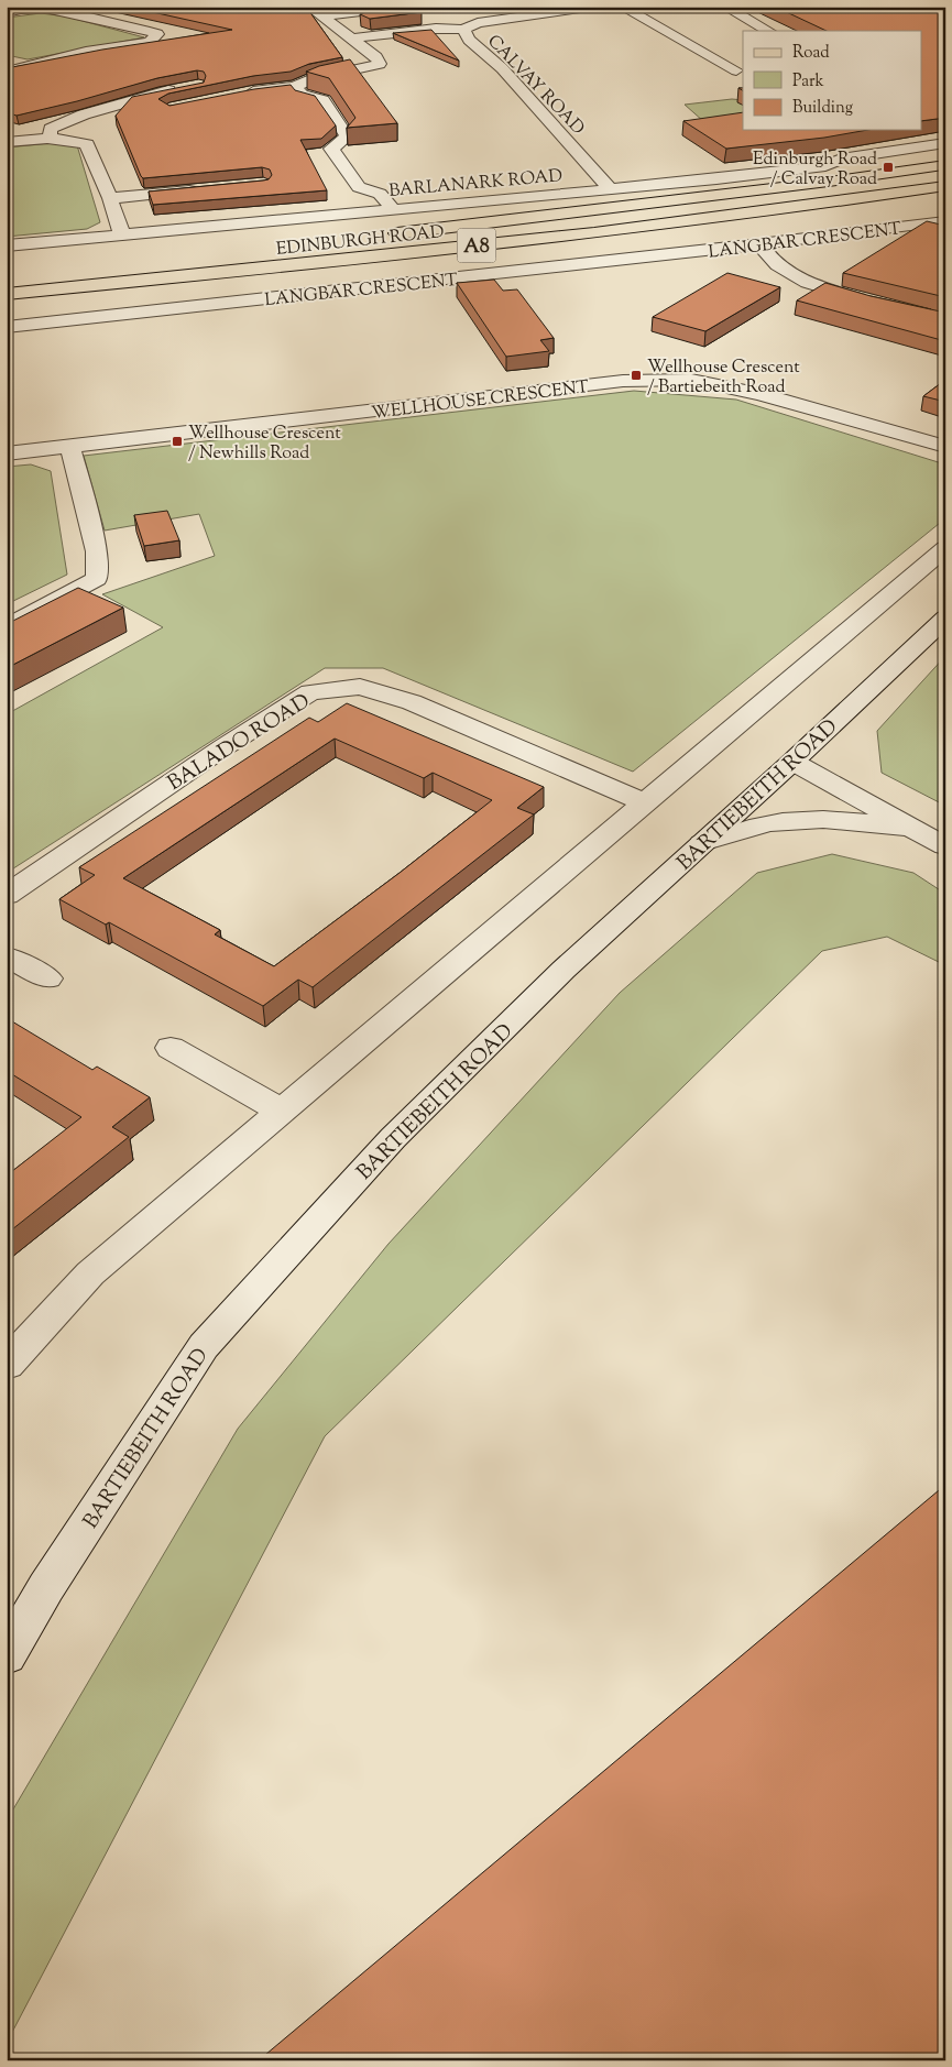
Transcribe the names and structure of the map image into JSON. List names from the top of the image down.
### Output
{
  "streets": {
    "main road": ["EDINBURGH ROAD", "A8"],
    "street": [
      "CALVAY ROAD",
      "BARLANARK ROAD",
      "LANGBAR CRESCENT",
      "WELLHOUSE CRESCENT",
      "BALADO ROAD",
      "BARTIEBEITH ROAD"
    ]
  },
  "crossings": [
    ["CALVAY ROAD", "BARLANARK ROAD"]
  ],
  "places": {
    "transit": ["Edinburgh Road / Calvay Road", "Wellhouse Crescent / Bartiebeith Road", "Wellhouse Crescent / Newhills Road"]
  },
  "legend": ["Road", "Park", "Building"]
}
